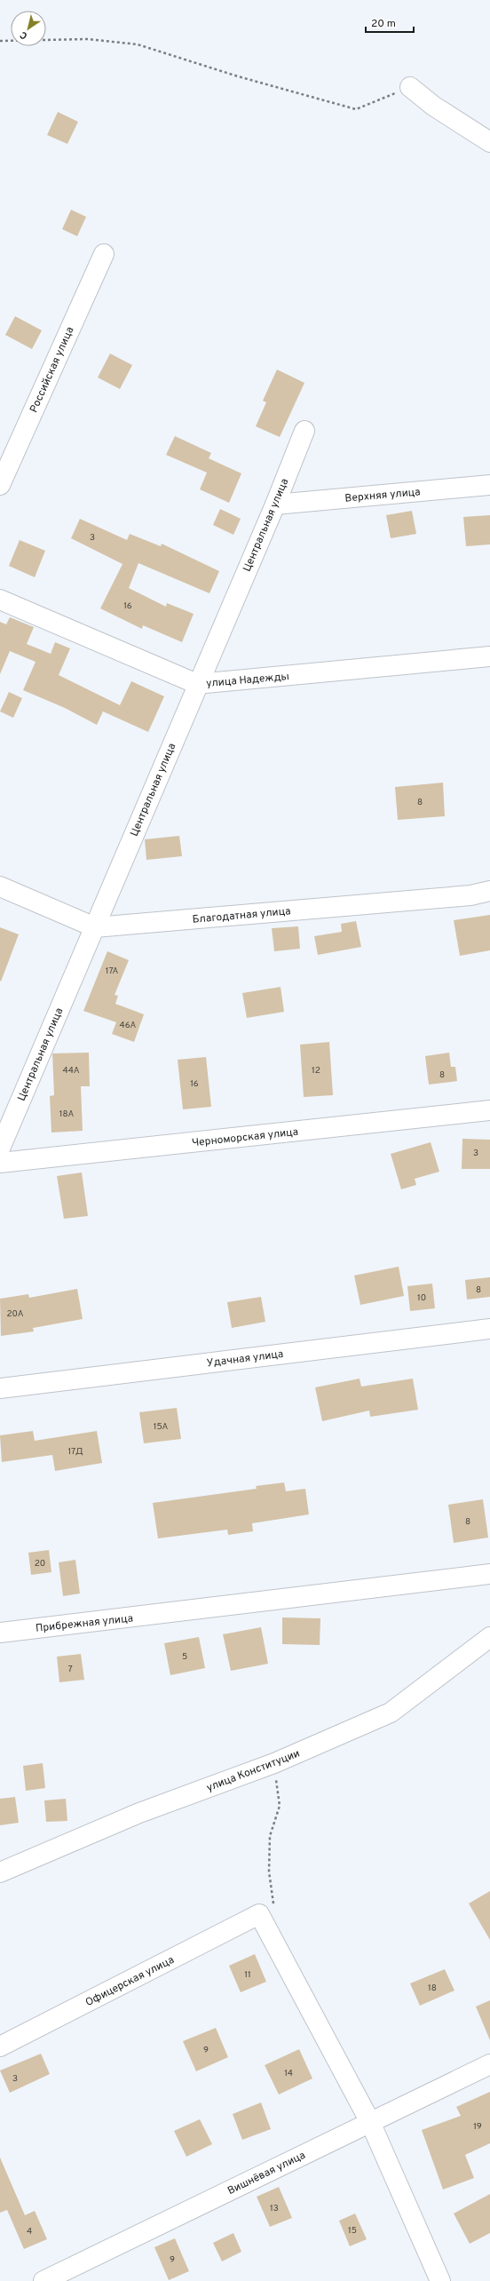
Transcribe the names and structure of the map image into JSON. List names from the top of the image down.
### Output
{
  "streets": {
    "street": [
      "Российская улица",
      "Верхняя улица",
      "Центральная улица",
      "улица Надежды",
      "Благодатная улица",
      "Черноморская улица",
      "Удачная улица",
      "Прибрежная улица",
      "улица Конституции",
      "Офицерская улица",
      "Вишнёвая улица"
    ]
  },
  "crossings": [
    ["Верхняя улица", "Центральная улица"],
    ["Центральная улица", "улица Надежды"],
    ["Центральная улица", "Благодатная улица"]
  ],
  "house_numbers": [
    "3",
    "16",
    "8",
    "17А",
    "46А",
    "44А",
    "12",
    "8",
    "16",
    "18А",
    "3",
    "8",
    "10",
    "20А",
    "15А",
    "17Д",
    "8",
    "20",
    "5",
    "7",
    "11",
    "18",
    "9",
    "14",
    "3",
    "19",
    "13",
    "15",
    "4",
    "9"
  ],
  "scale_bar": "20 m",
  "north": "bottom left"
}
